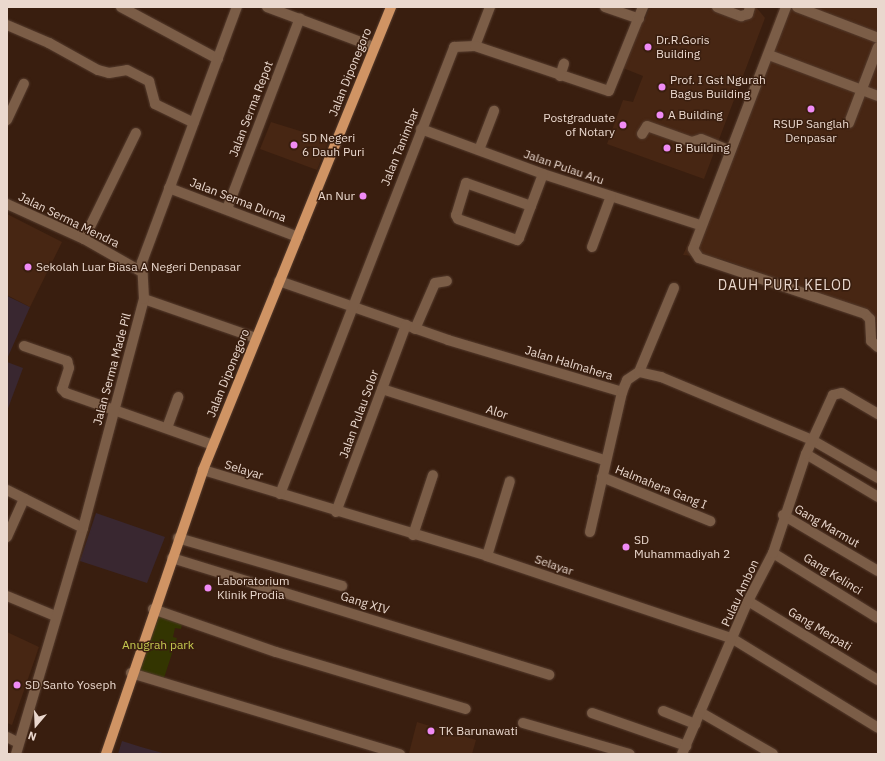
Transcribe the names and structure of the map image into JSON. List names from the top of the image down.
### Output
{
  "streets": {
    "main road": ["Jalan Diponegoro"],
    "street": [
      "Jalan Serma Repot",
      "Jalan Tanimbar",
      "Jalan Pulau Aru",
      "Jalan Serma Durna",
      "Jalan Serma Mendra",
      "Jalan Halmahera",
      "Jalan Serma Made Pil",
      "Alor",
      "Jalan Pulau Solor",
      "Selayar",
      "Halmahera Gang I",
      "Gang Marmut",
      "Gang Kelinci",
      "Pulau Ambon",
      "Gang XIV",
      "Gang Merpati"
    ]
  },
  "crossings": [
    ["Jalan Diponegoro", "Jalan Serma Durna"],
    ["Jalan Diponegoro", "Jalan Halmahera"],
    ["Jalan Diponegoro", "Selayar"],
    ["Jalan Diponegoro", "Gang XIV"],
    ["Jalan Serma Repot", "Jalan Serma Durna"],
    ["Jalan Tanimbar", "Jalan Pulau Aru"],
    ["Jalan Tanimbar", "Jalan Halmahera"],
    ["Jalan Tanimbar", "Selayar"],
    ["Jalan Serma Durna", "Jalan Serma Made Pil"],
    ["Jalan Serma Mendra", "Jalan Serma Made Pil"],
    ["Jalan Halmahera", "Jalan Pulau Solor"],
    ["Alor", "Jalan Pulau Solor"],
    ["Jalan Pulau Solor", "Selayar"],
    ["Selayar", "Pulau Ambon"],
    ["Gang Marmut", "Pulau Ambon"],
    ["Gang Kelinci", "Pulau Ambon"],
    ["Pulau Ambon", "Gang Merpati"]
  ],
  "districts": ["DAUH PURI KELOD"],
  "parks": ["Anugrah park"],
  "places": [
    "Dr.R.Goris Building",
    "Prof. I Gst Ngurah Bagus Building",
    "RSUP Sanglah Denpasar",
    "A Building",
    "Postgraduate of Notary",
    "SD Negeri 6 Dauh Puri",
    "B Building",
    "An Nur",
    "Sekolah Luar Biasa A Negeri Denpasar",
    "SD Muhammadiyah 2",
    "Laboratorium Klinik Prodia",
    "SD Santo Yoseph",
    "TK Barunawati"
  ],
  "north": "bottom"
}
